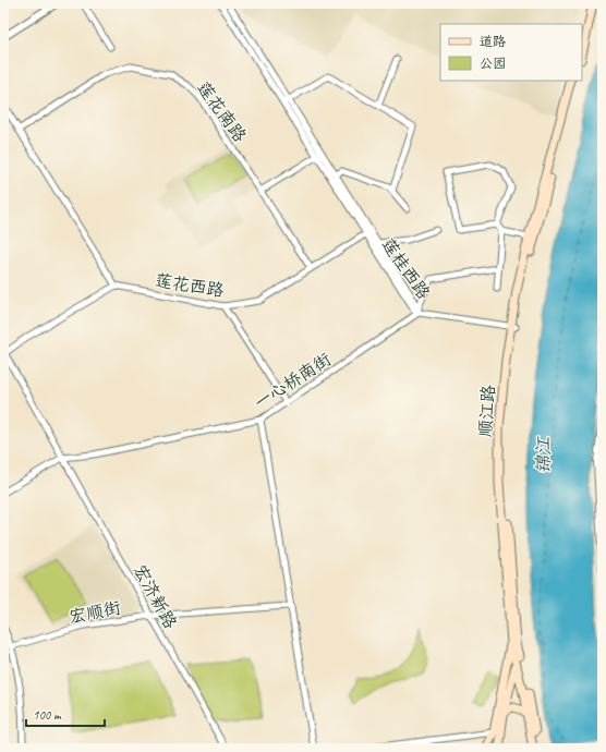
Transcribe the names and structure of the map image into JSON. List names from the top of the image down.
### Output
{
  "streets": {
    "main road": ["顺江路"],
    "street": [
      "莲花南路",
      "莲桂西路",
      "莲花西路",
      "一心桥南街",
      "宏济新路",
      "宏顺街"
    ]
  },
  "crossings": [
    ["莲花南路", "莲花西路"],
    ["莲桂西路", "莲花西路"],
    ["莲桂西路", "一心桥南街"],
    ["一心桥南街", "宏济新路"],
    ["宏济新路", "宏顺街"]
  ],
  "water": ["锦江"],
  "legend": ["道路", "公园"],
  "scale_bar": "100 m"
}
